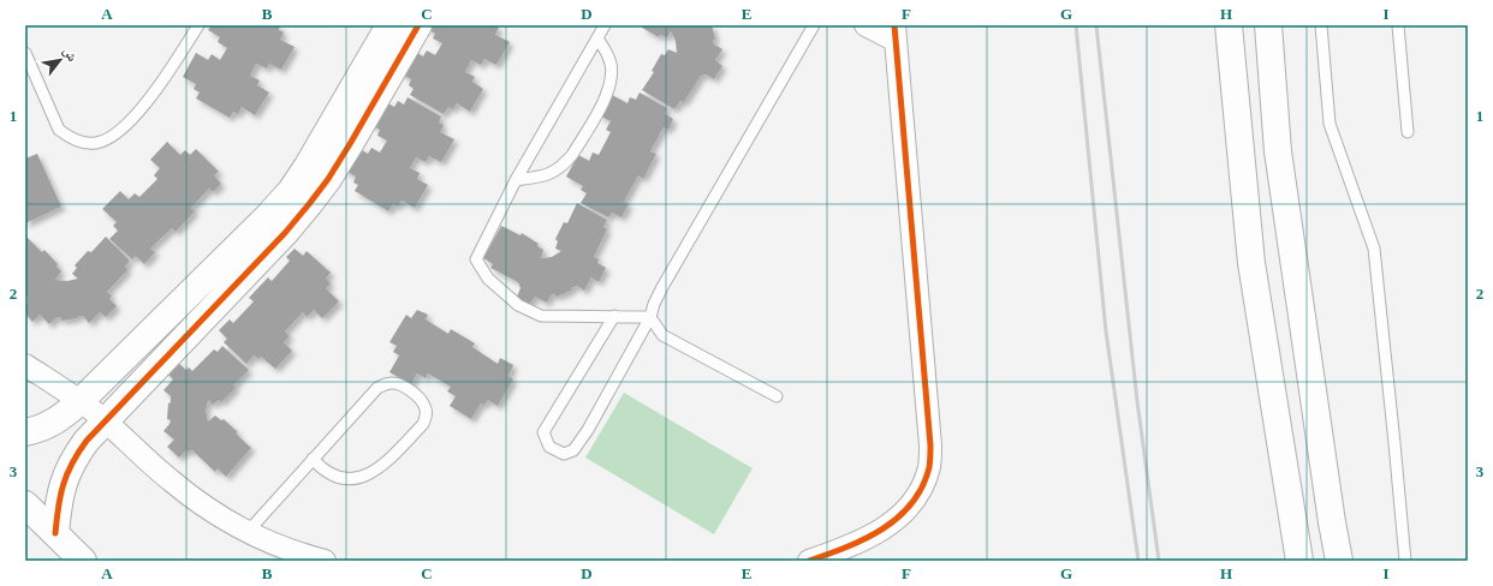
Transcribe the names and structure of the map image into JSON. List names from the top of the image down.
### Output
{
  "north": "top right",
  "grid": {
    "columns": [
      "A",
      "B",
      "C",
      "D",
      "E",
      "F",
      "G",
      "H",
      "I"
    ],
    "rows": ["1", "2", "3"]
  }
}
